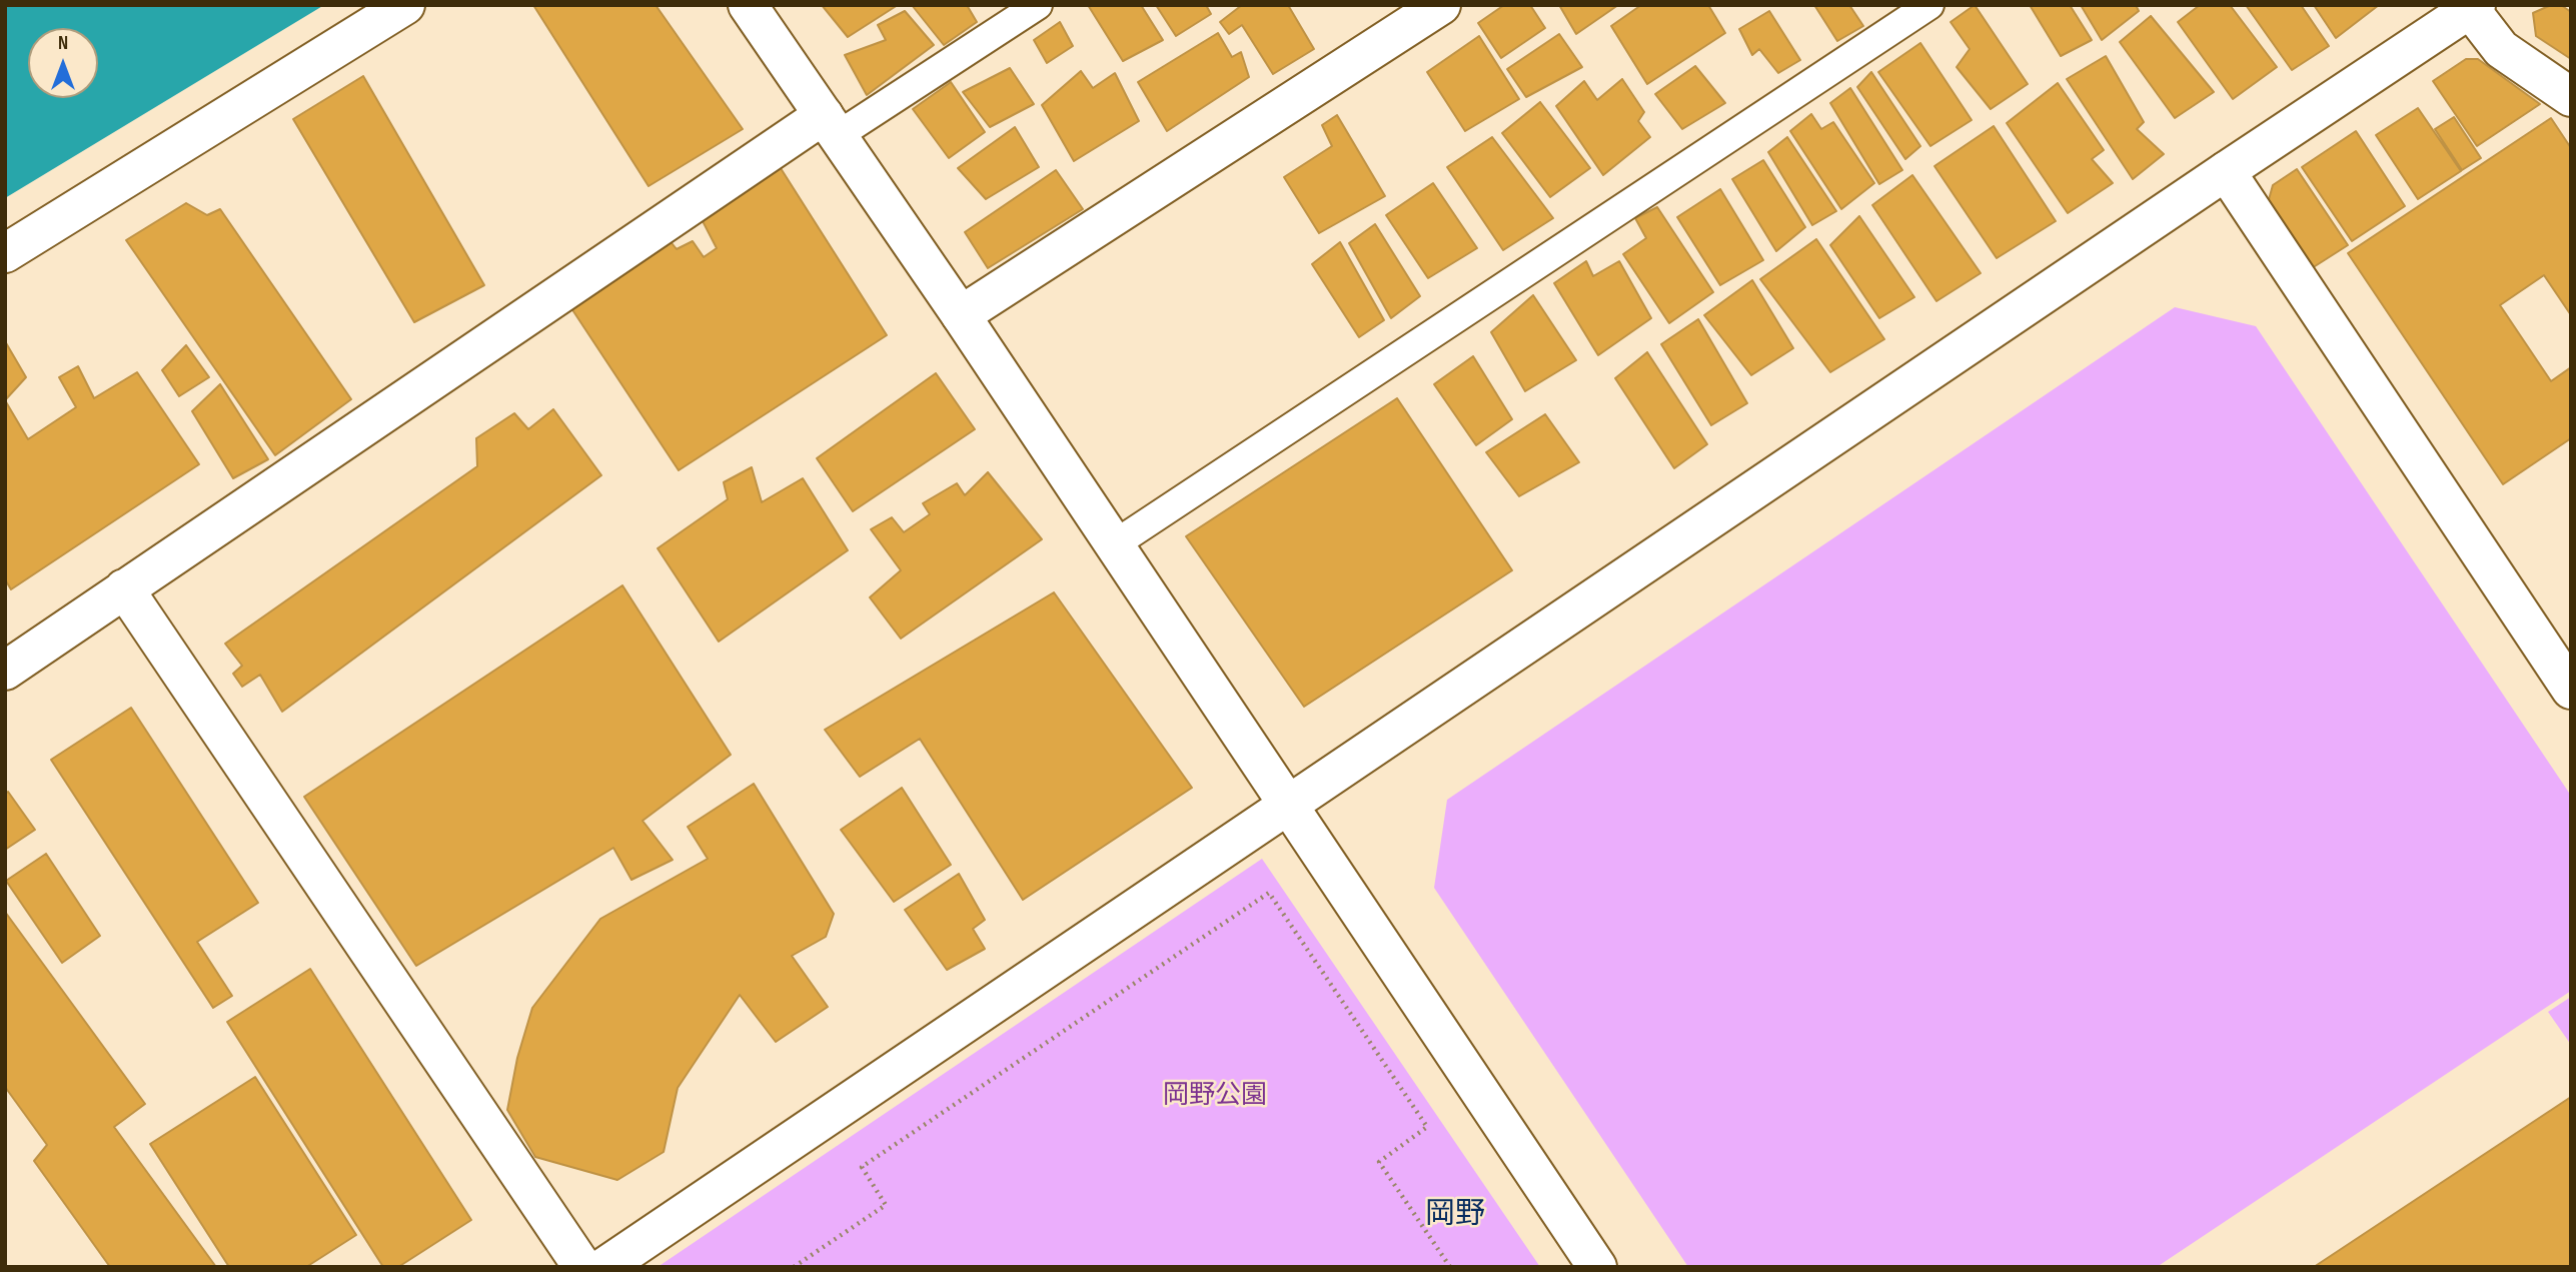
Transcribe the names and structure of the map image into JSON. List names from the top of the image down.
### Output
{
  "districts": ["岡野"],
  "parks": ["岡野公園"],
  "north": "top"
}
